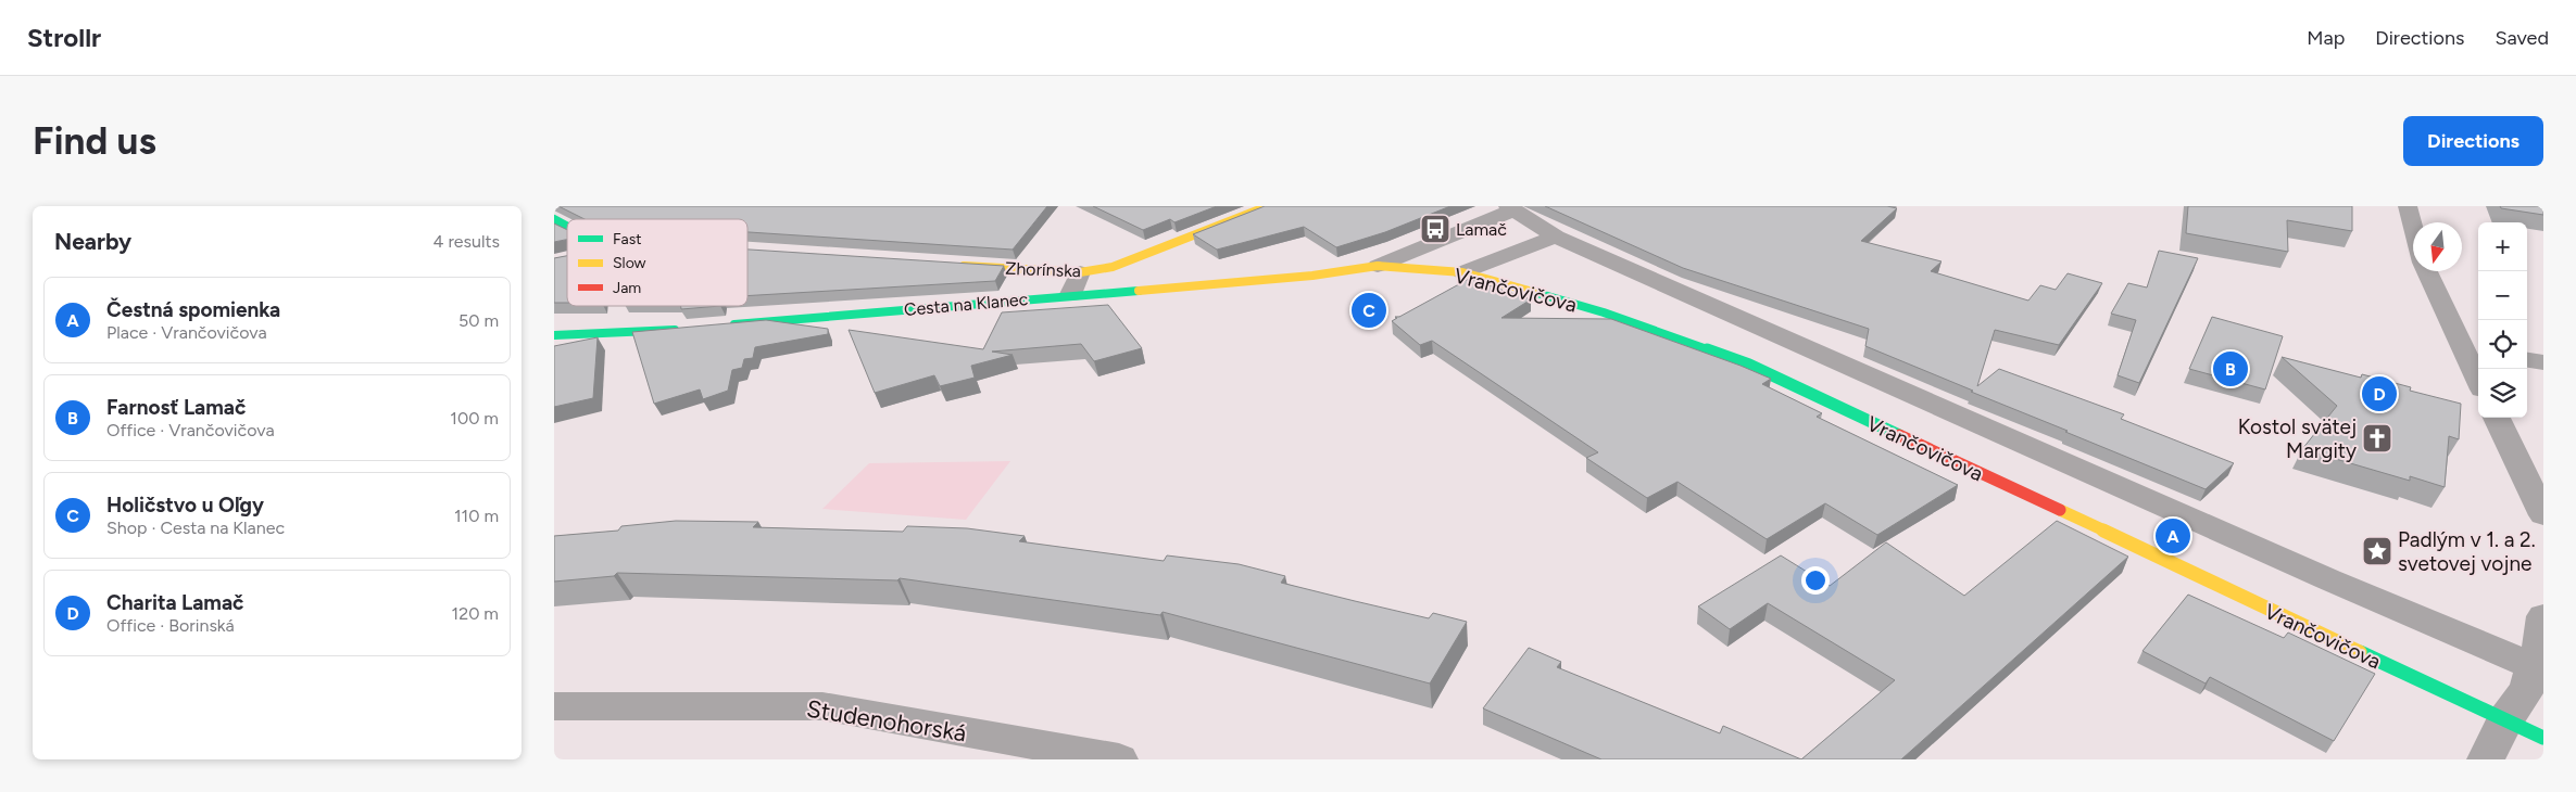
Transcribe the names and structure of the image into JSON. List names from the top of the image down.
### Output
{
  "streets": {
    "street": [
      "Zhorínska",
      "Vrančovičova",
      "Cesta na Klanec",
      "Studenohorská"
    ]
  },
  "crossings": [
    ["Vrančovičova", "Cesta na Klanec"]
  ],
  "places": {
    "bus stop": ["Lamač"],
    "church": ["Kostol svätej Margity"],
    "place": ["Padlým v 1. a 2. svetovej vojne"]
  },
  "legend": ["Fast", "Slow", "Jam"],
  "north": "bottom",
  "page": {
    "header": "Strollr",
    "nav": ["Map", "Directions", "Saved"],
    "buttons": "Directions",
    "title": "Find us",
    "heading": ["Nearby", "4 results"],
    "map_buttons": ["+", "−"],
    "list": [
      {
        "mark": "A",
        "name": "Čestná spomienka",
        "note": "Place · Vrančovičova",
        "value": "50 m"
      },
      {
        "mark": "B",
        "name": "Farnosť Lamač",
        "note": "Office · Vrančovičova",
        "value": "100 m"
      },
      {
        "mark": "C",
        "name": "Holičstvo u Oľgy",
        "note": "Shop · Cesta na Klanec",
        "value": "110 m"
      },
      {
        "mark": "D",
        "name": "Charita Lamač",
        "note": "Office · Borinská",
        "value": "120 m"
      }
    ],
    "pins": [
      "C",
      "B",
      "D",
      "A"
    ]
  }
}
